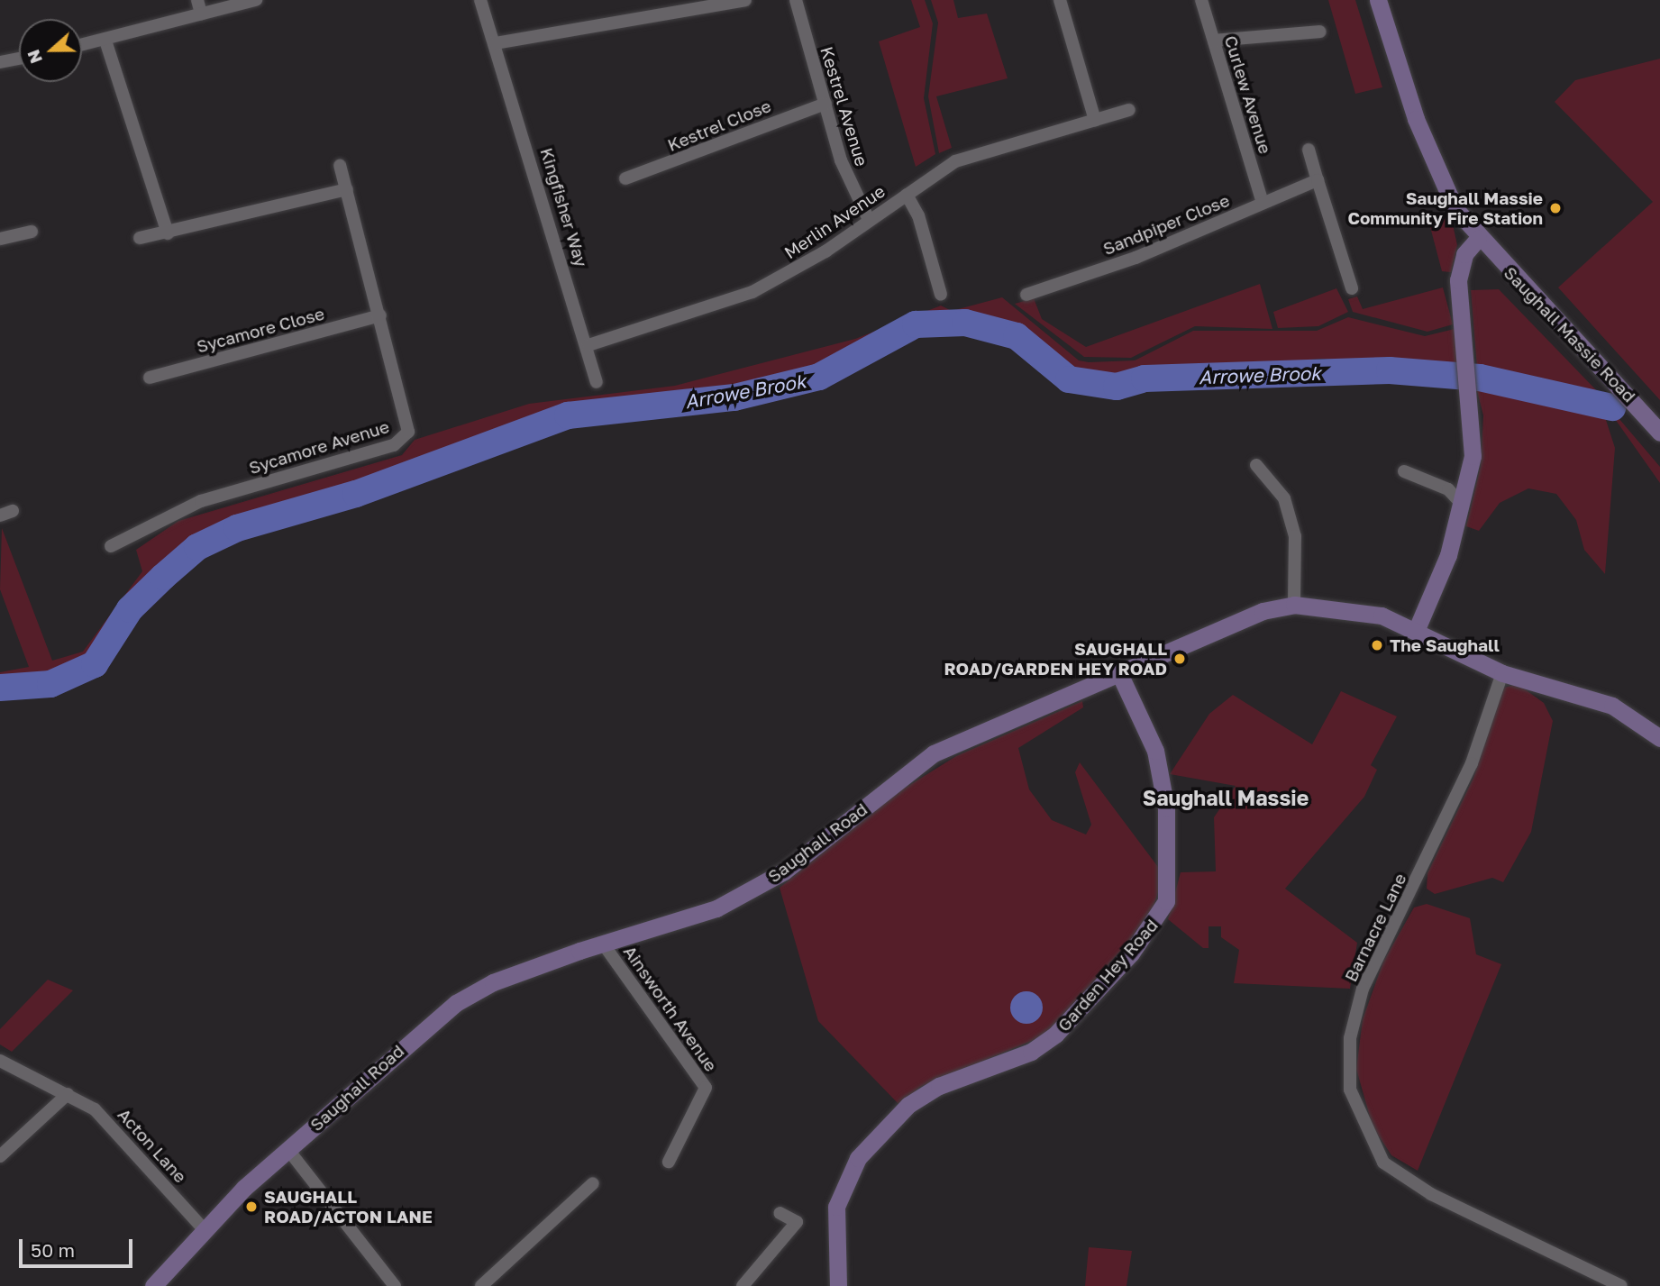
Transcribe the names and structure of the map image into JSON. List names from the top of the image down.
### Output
{
  "streets": {
    "street": [
      "Curlew Avenue",
      "Kestrel Avenue",
      "Kestrel Close",
      "Kingfisher Way",
      "Merlin Avenue",
      "Sandpiper Close",
      "Sycamore Close",
      "Saughall Massie Road",
      "Sycamore Avenue",
      "Saughall Road",
      "Barnacre Lane",
      "Garden Hey Road",
      "Ainsworth Avenue",
      "Acton Lane"
    ]
  },
  "crossings": [
    ["Curlew Avenue", "Sandpiper Close"],
    ["Kestrel Avenue", "Kestrel Close"],
    ["Kestrel Avenue", "Merlin Avenue"],
    ["Kingfisher Way", "Merlin Avenue"],
    ["Sycamore Close", "Sycamore Avenue"],
    ["Saughall Road", "Barnacre Lane"],
    ["Saughall Road", "Garden Hey Road"],
    ["Saughall Road", "Ainsworth Avenue"],
    ["Saughall Road", "Acton Lane"]
  ],
  "districts": ["Saughall Massie"],
  "water": ["Arrowe Brook"],
  "places": [
    "Saughall Massie Community Fire Station",
    "The Saughall",
    "SAUGHALL ROAD/GARDEN HEY ROAD",
    "SAUGHALL ROAD/ACTON LANE"
  ],
  "scale_bar": "50 m",
  "north": "left"
}
